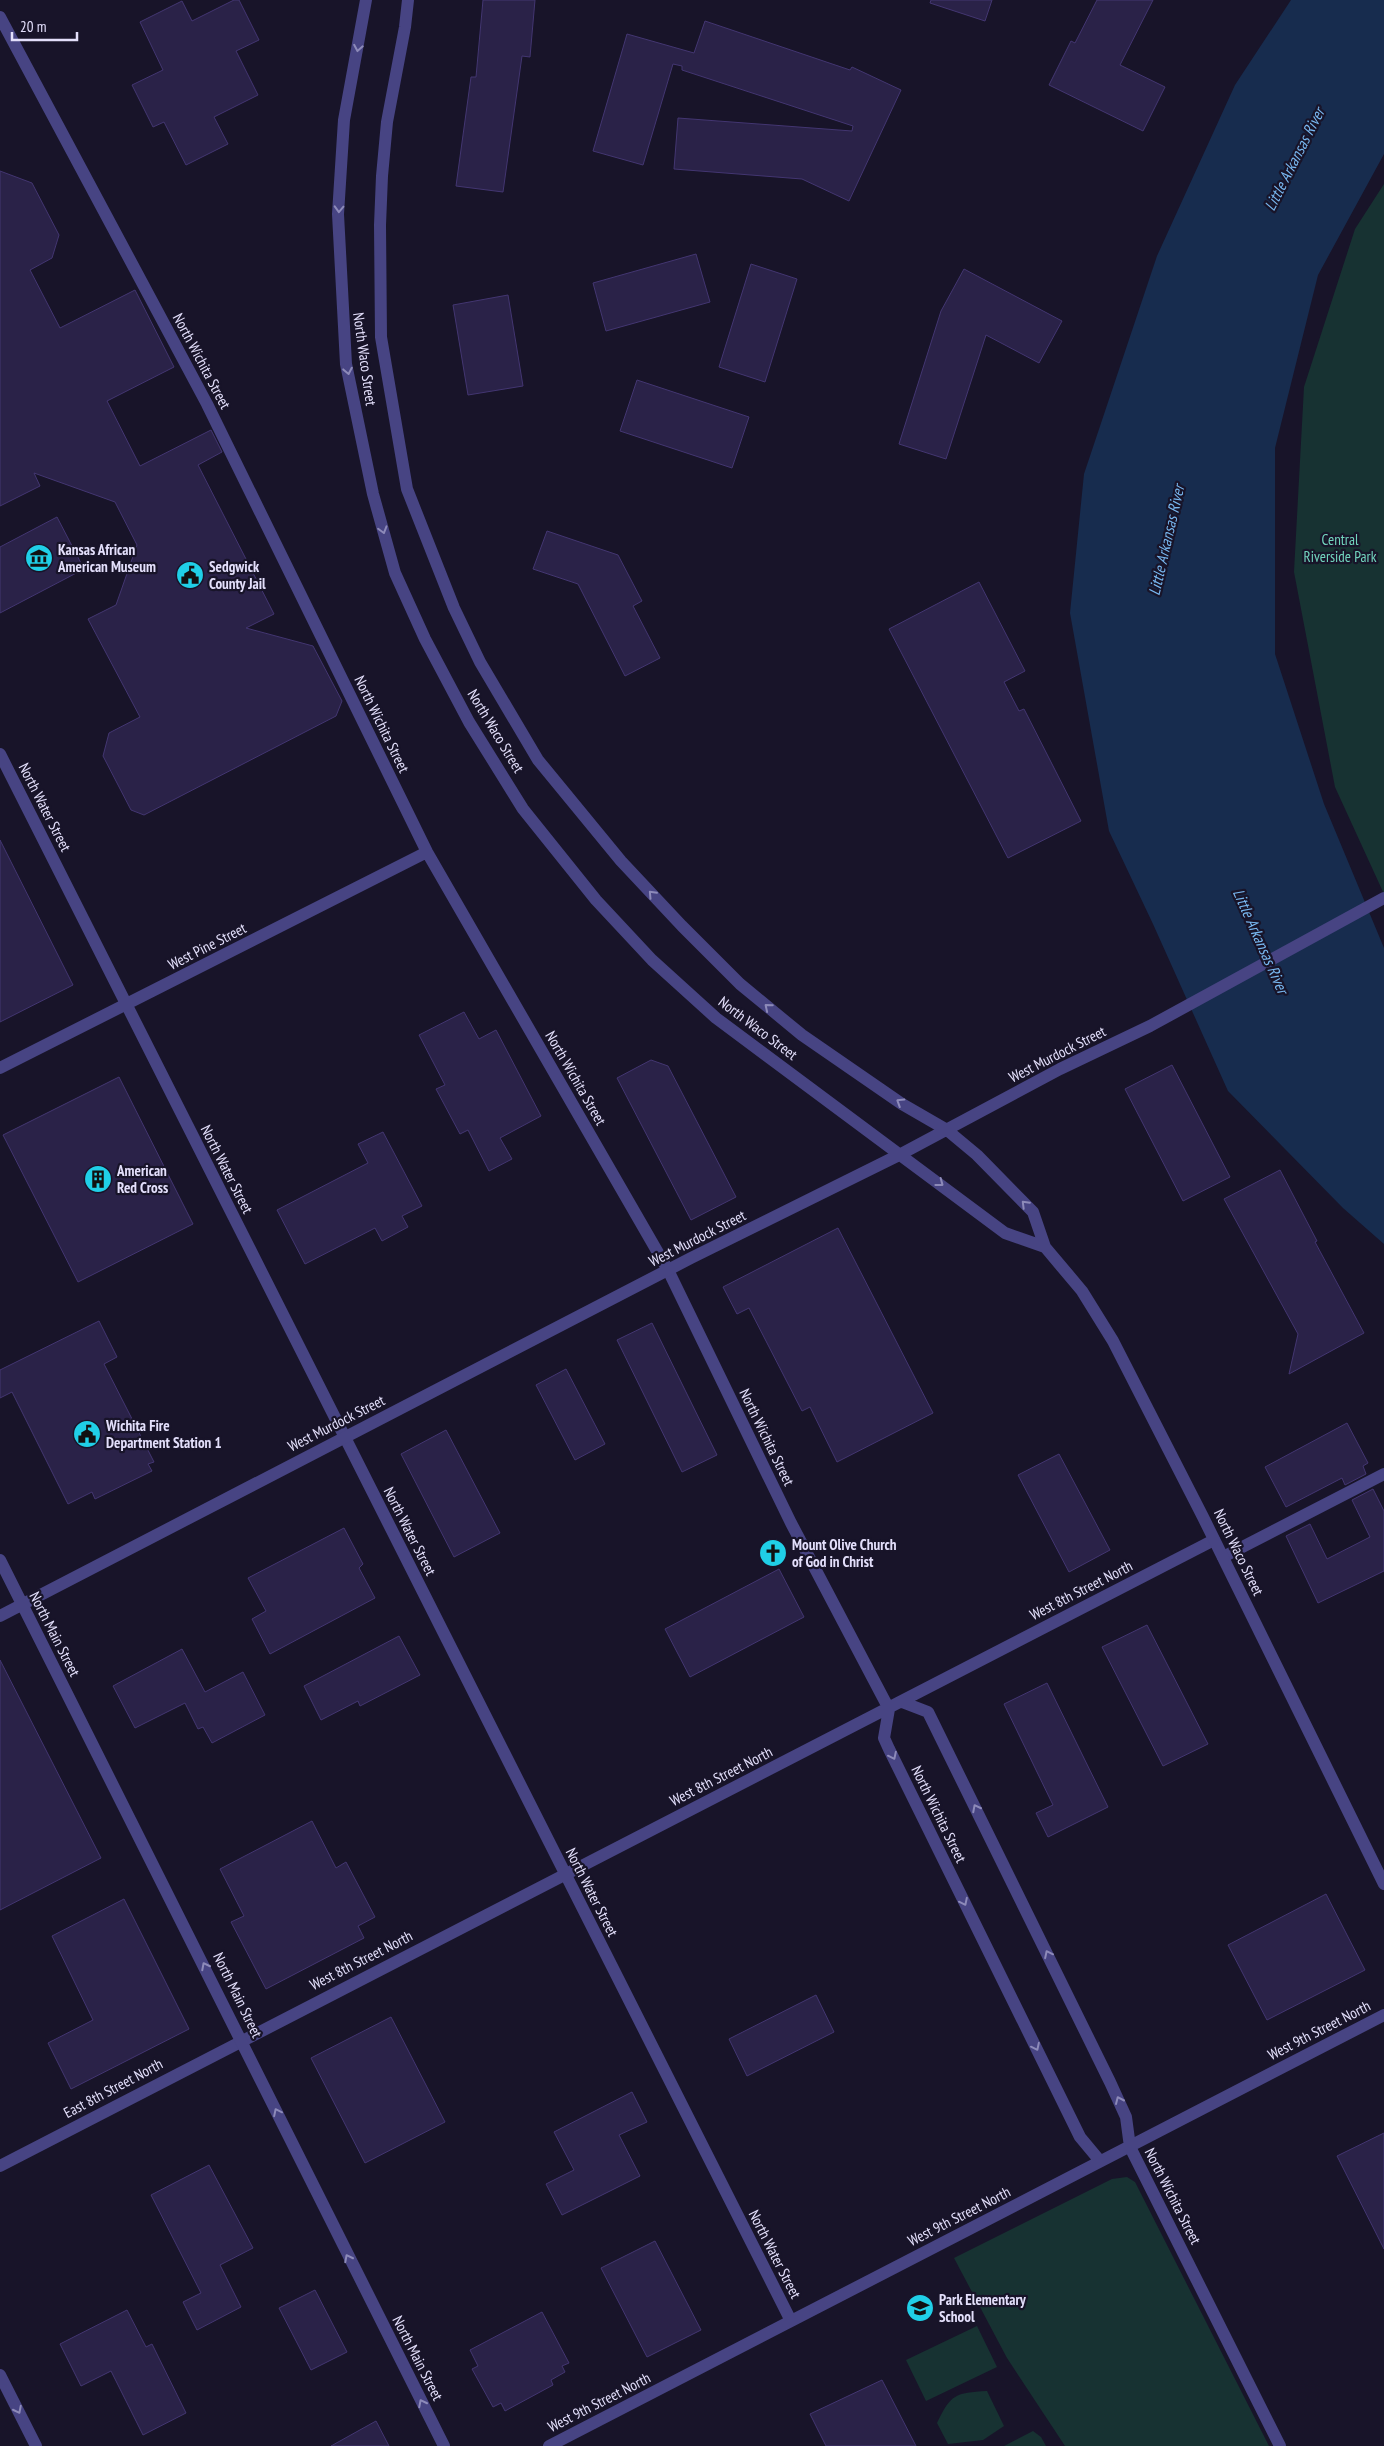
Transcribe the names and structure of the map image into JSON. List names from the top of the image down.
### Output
{
  "streets": {
    "street": [
      "North Waco Street",
      "North Wichita Street",
      "North Water Street",
      "West Pine Street",
      "West Murdock Street",
      "West 8th Street North",
      "North Main Street",
      "West 9th Street North",
      "East 8th Street North"
    ]
  },
  "crossings": [
    ["North Waco Street", "West Murdock Street"],
    ["North Waco Street", "West 8th Street North"],
    ["North Wichita Street", "West Pine Street"],
    ["North Wichita Street", "West Murdock Street"],
    ["North Wichita Street", "West 8th Street North"],
    ["North Wichita Street", "West 9th Street North"],
    ["North Water Street", "West Pine Street"],
    ["North Water Street", "West Murdock Street"],
    ["North Water Street", "West 8th Street North"],
    ["North Water Street", "West 9th Street North"],
    ["West Murdock Street", "North Main Street"],
    ["West 8th Street North", "North Main Street"],
    ["West 8th Street North", "East 8th Street North"],
    ["North Main Street", "East 8th Street North"]
  ],
  "one_way": ["North Main Street"],
  "water": ["Little Arkansas River"],
  "parks": ["Central Riverside Park"],
  "places": {
    "museum": ["Kansas African American Museum"],
    "public building": ["Sedgwick County Jail", "Wichita Fire Department Station 1"],
    "building": ["American Red Cross"],
    "church": ["Mount Olive Church of God in Christ"],
    "school or university": ["Park Elementary School"]
  },
  "scale_bar": "20 m"
}
